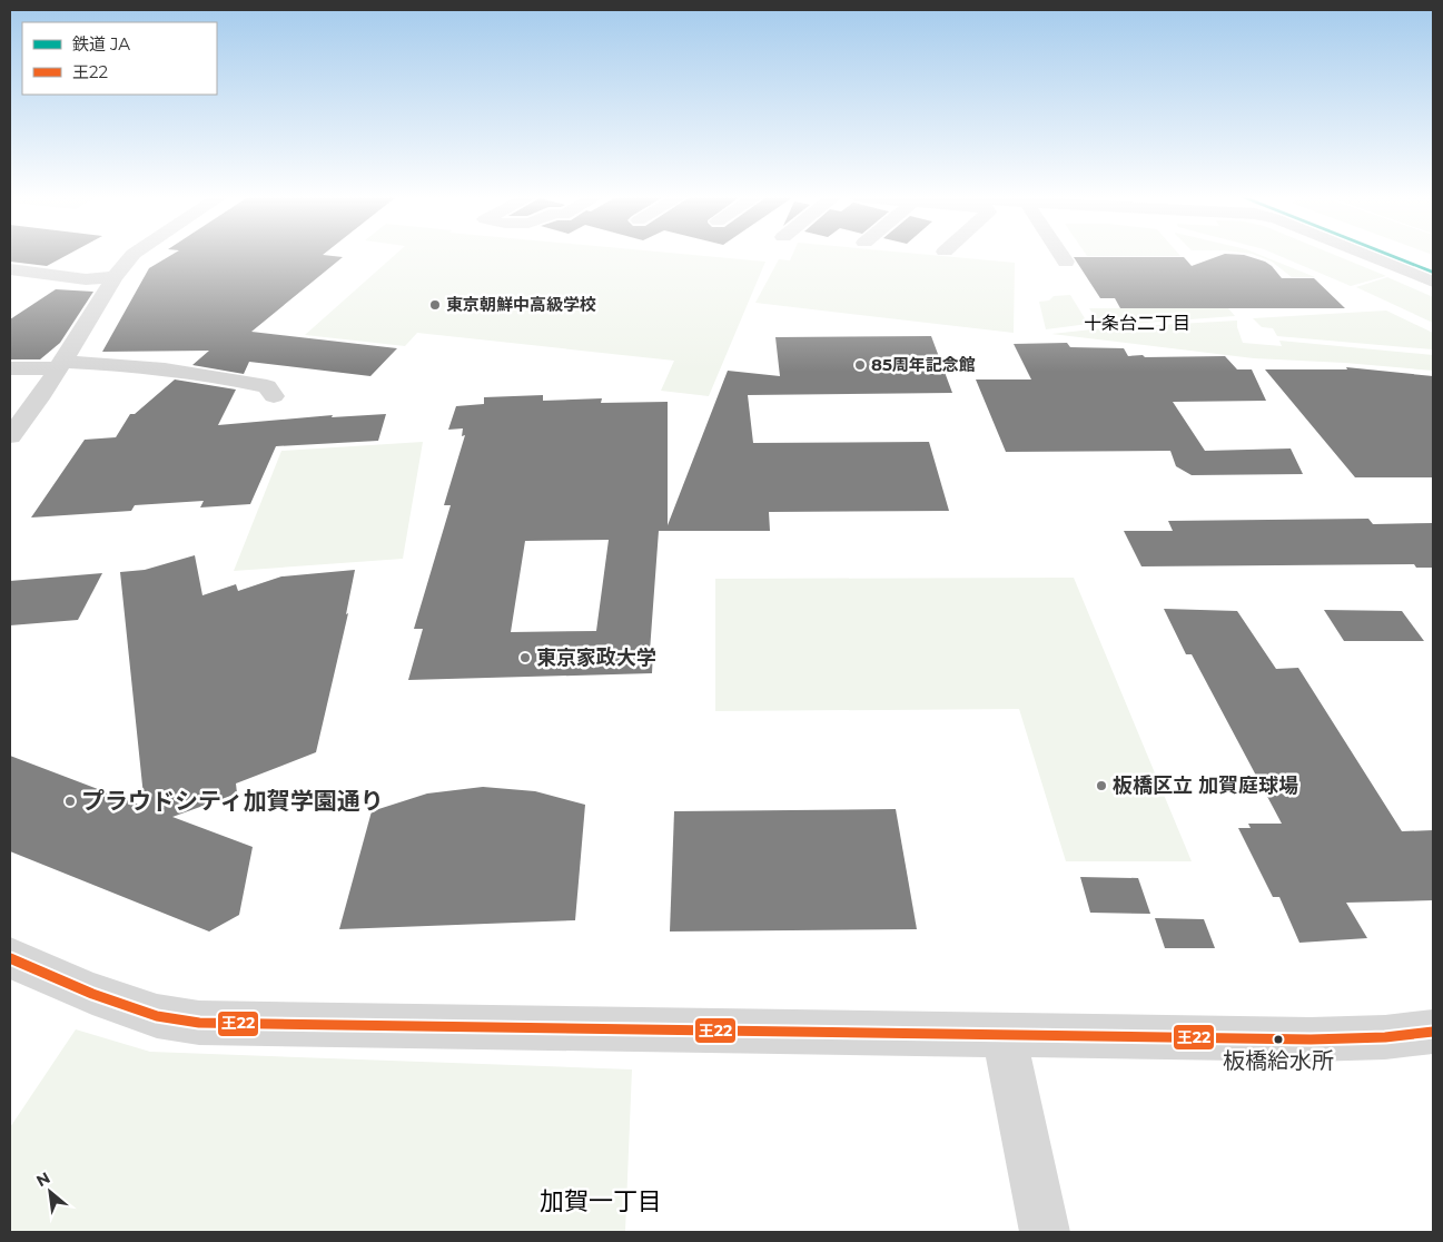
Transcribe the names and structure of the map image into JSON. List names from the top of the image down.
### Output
{
  "districts": ["十条台二丁目", "加賀一丁目"],
  "places": [
    "東京朝鮮中高級学校",
    "85周年記念館",
    "東京家政大学",
    "板橋区立 加賀庭球場",
    "プラウドシティ加賀学園通り",
    "板橋給水所"
  ],
  "lines": ["rail line JA", "transit line 王22"],
  "legend": ["鉄道 JA", "王22"],
  "north": "top left"
}
